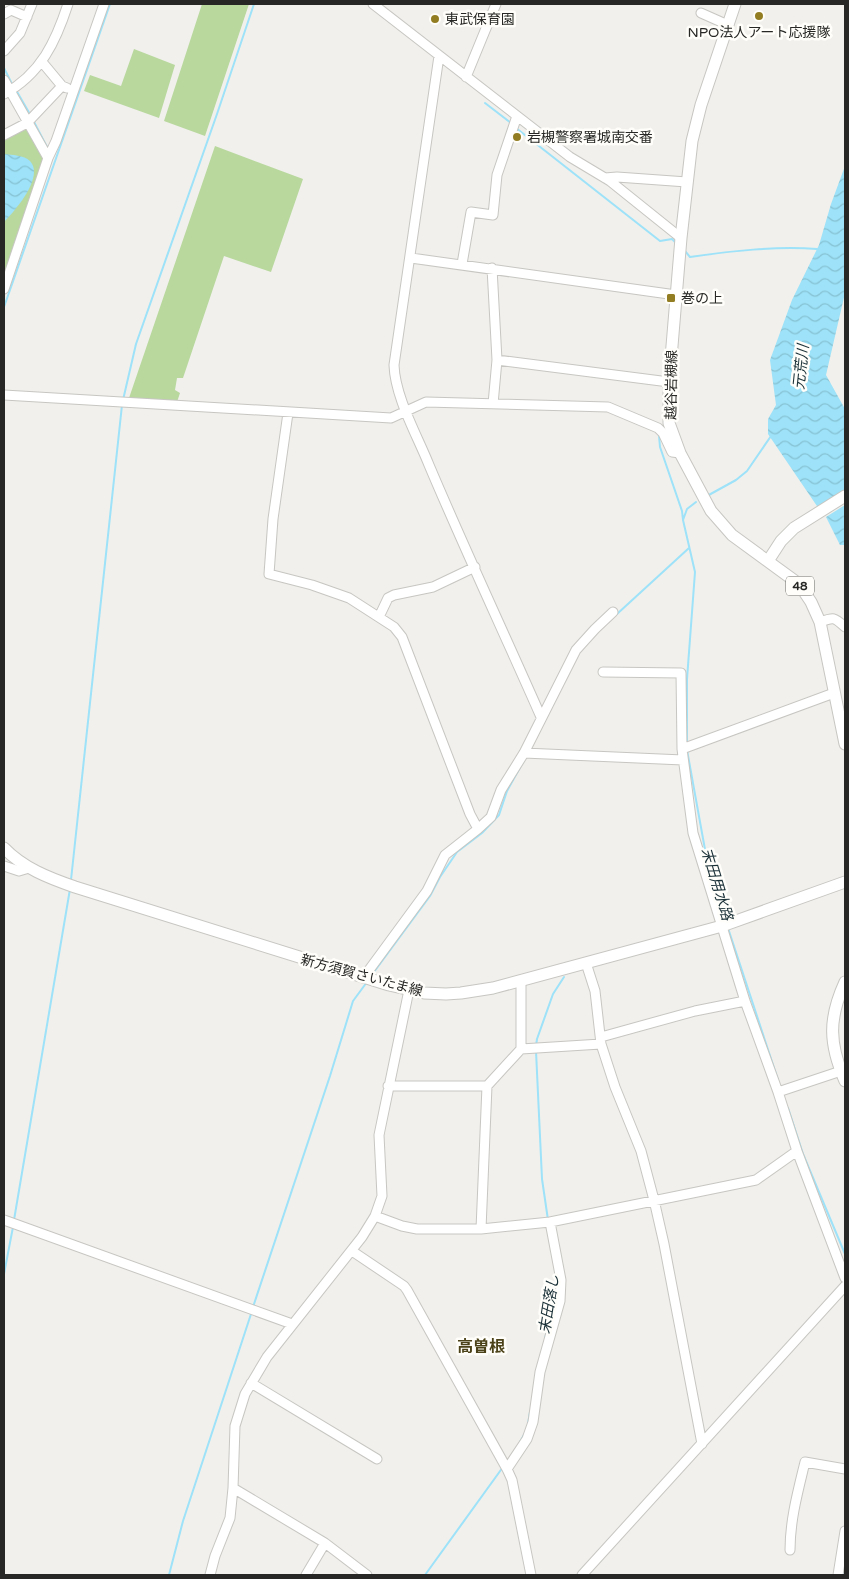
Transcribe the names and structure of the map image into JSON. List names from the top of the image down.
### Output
{
  "streets": {
    "main road": ["越谷岩槻線", "48", "新方須賀さいたま線"]
  },
  "districts": ["高曽根"],
  "water": ["元荒川", "末田用水路", "末田落し"],
  "places": {
    "other": ["NPO法人アート応援隊", "東武保育園", "岩槻警察署城南交番"],
    "transit": ["巻の上"]
  }
}
